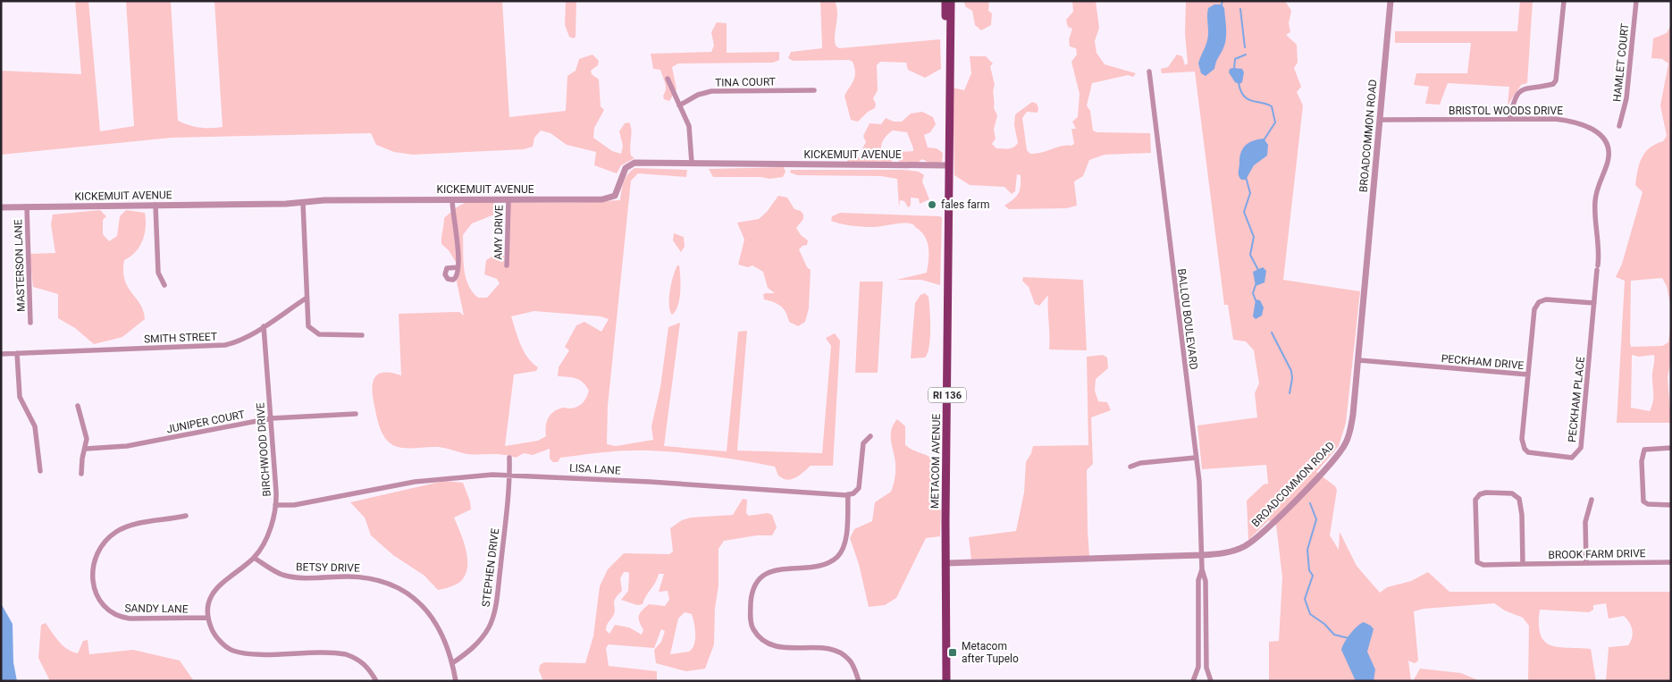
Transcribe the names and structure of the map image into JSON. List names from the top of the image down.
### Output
{
  "streets": {
    "main road": ["RI 136", "METACOM AVENUE"],
    "street": [
      "HAMLET COURT",
      "TINA COURT",
      "BRISTOL WOODS DRIVE",
      "BROADCOMMON ROAD",
      "KICKEMUIT AVENUE",
      "AMY DRIVE",
      "MASTERSON LANE",
      "BALLOU BOULEVARD",
      "SMITH STREET",
      "PECKHAM DRIVE",
      "PECKHAM PLACE",
      "JUNIPER COURT",
      "BIRCHWOOD DRIVE",
      "LISA LANE",
      "BROOK FARM DRIVE",
      "BETSY DRIVE",
      "STEPHEN DRIVE",
      "SANDY LANE"
    ]
  },
  "crossings": [
    ["BRISTOL WOODS DRIVE", "BROADCOMMON ROAD"],
    ["BRISTOL WOODS DRIVE", "PECKHAM PLACE"],
    ["BROADCOMMON ROAD", "BALLOU BOULEVARD"],
    ["BROADCOMMON ROAD", "PECKHAM DRIVE"],
    ["BROADCOMMON ROAD", "METACOM AVENUE"],
    ["KICKEMUIT AVENUE", "AMY DRIVE"],
    ["KICKEMUIT AVENUE", "MASTERSON LANE"],
    ["KICKEMUIT AVENUE", "METACOM AVENUE"],
    ["SMITH STREET", "BIRCHWOOD DRIVE"],
    ["PECKHAM DRIVE", "PECKHAM PLACE"],
    ["JUNIPER COURT", "BIRCHWOOD DRIVE"],
    ["BIRCHWOOD DRIVE", "LISA LANE"],
    ["BIRCHWOOD DRIVE", "BETSY DRIVE"],
    ["BIRCHWOOD DRIVE", "SANDY LANE"],
    ["LISA LANE", "STEPHEN DRIVE"],
    ["BETSY DRIVE", "STEPHEN DRIVE"]
  ],
  "places": {
    "other": ["fales farm"],
    "transit": ["Metacom after Tupelo"]
  }
}
